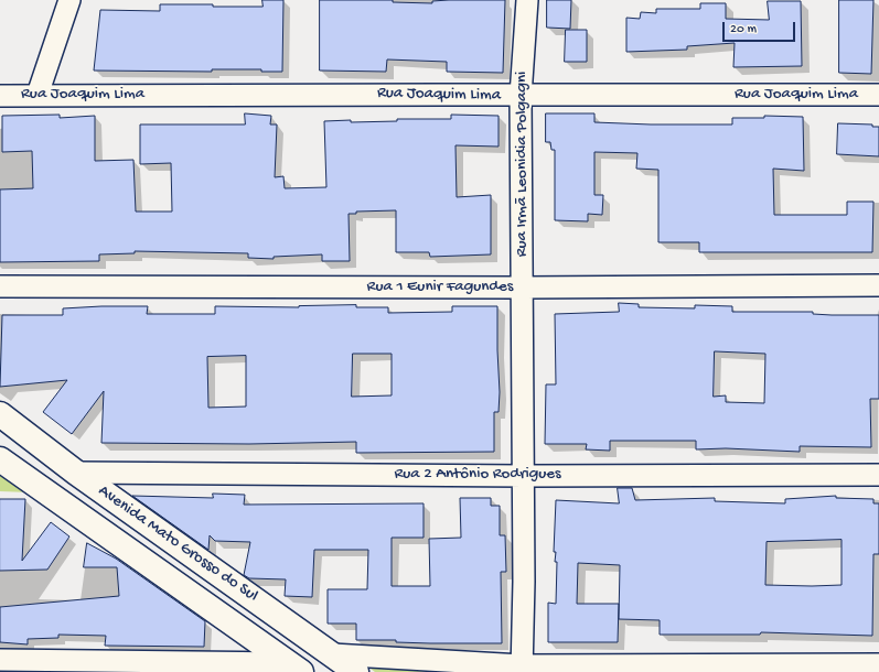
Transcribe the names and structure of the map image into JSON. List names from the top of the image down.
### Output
{
  "streets": {
    "main road": ["Avenida Mato Grosso do Sul"],
    "street": [
      "Rua Joaquim Lima",
      "Rua Irmã Leonidia Polgagni",
      "Rua 1 Eunir Fagundes",
      "Rua 2 Antônio Rodrigues"
    ]
  },
  "crossings": [
    ["Rua Joaquim Lima", "Rua Irmã Leonidia Polgagni"],
    ["Rua Irmã Leonidia Polgagni", "Rua 1 Eunir Fagundes"],
    ["Rua Irmã Leonidia Polgagni", "Rua 2 Antônio Rodrigues"],
    ["Rua 2 Antônio Rodrigues", "Avenida Mato Grosso do Sul"]
  ],
  "scale_bar": "20 m"
}
